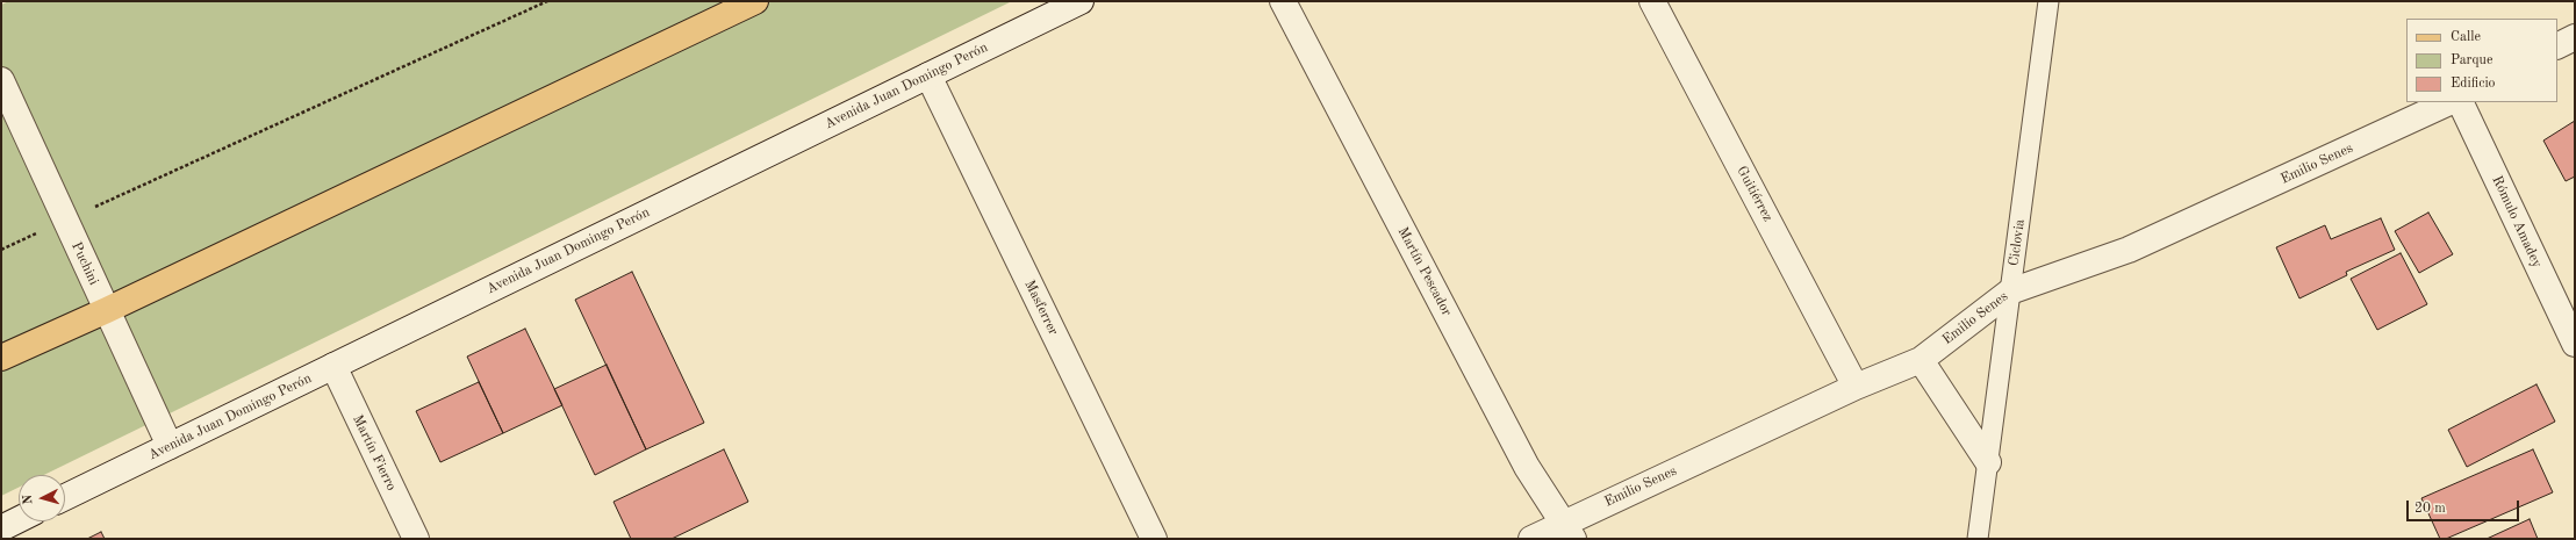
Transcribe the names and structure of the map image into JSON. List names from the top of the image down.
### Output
{
  "streets": {
    "street": [
      "Avenida Juan Domingo Perón",
      "Emilio Senes",
      "Guitiérrez",
      "Rómulo Amadey",
      "Puchini",
      "Martín Pescador",
      "Masferrer",
      "Martín Fierro"
    ],
    "lane": ["Ciclovia"]
  },
  "crossings": [
    ["Avenida Juan Domingo Perón", "Puchini"],
    ["Avenida Juan Domingo Perón", "Masferrer"],
    ["Avenida Juan Domingo Perón", "Martín Fierro"],
    ["Emilio Senes", "Guitiérrez"],
    ["Emilio Senes", "Ciclovia"],
    ["Emilio Senes", "Martín Pescador"]
  ],
  "legend": ["Calle", "Parque", "Edificio"],
  "scale_bar": "20 m",
  "north": "left"
}
